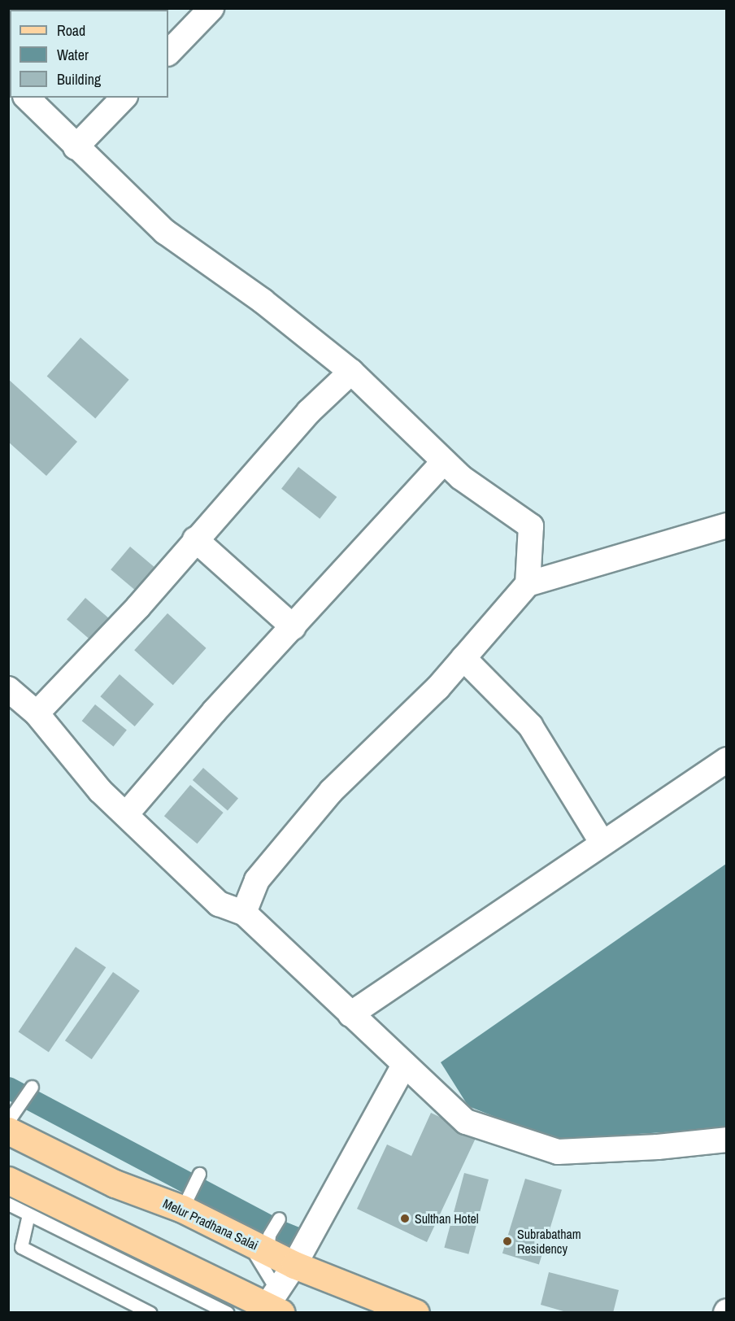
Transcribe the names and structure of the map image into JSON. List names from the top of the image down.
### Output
{
  "streets": {
    "main road": ["Melur Pradhana Salai"]
  },
  "places": ["Sulthan Hotel", "Subrabatham Residency"],
  "legend": ["Road", "Water", "Building"]
}
